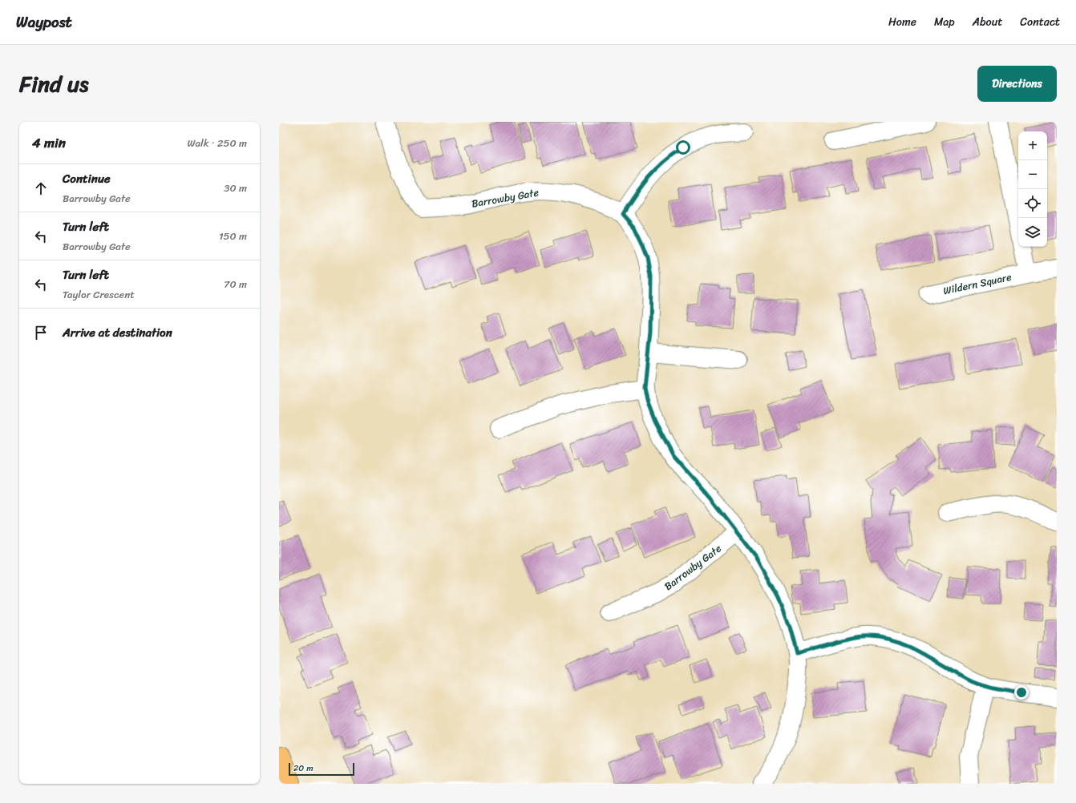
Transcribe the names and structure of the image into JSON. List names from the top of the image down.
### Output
{
  "streets": {
    "street": ["Barrowby Gate", "Wildern Square"]
  },
  "scale_bar": "20 m",
  "page": {
    "header": "Waypost",
    "nav": [
      "Home",
      "Map",
      "About",
      "Contact"
    ],
    "title": "Find us",
    "buttons": "Directions",
    "heading": ["4 min", "Walk · 250 m"],
    "map_buttons": ["+", "−"],
    "list": [
      ["Continue", "Barrowby Gate", "30 m"],
      ["Turn left", "Barrowby Gate", "150 m"],
      ["Turn left", "Taylor Crescent", "70 m"],
      "Arrive at destination"
    ],
    "scale": "20 m"
  }
}
